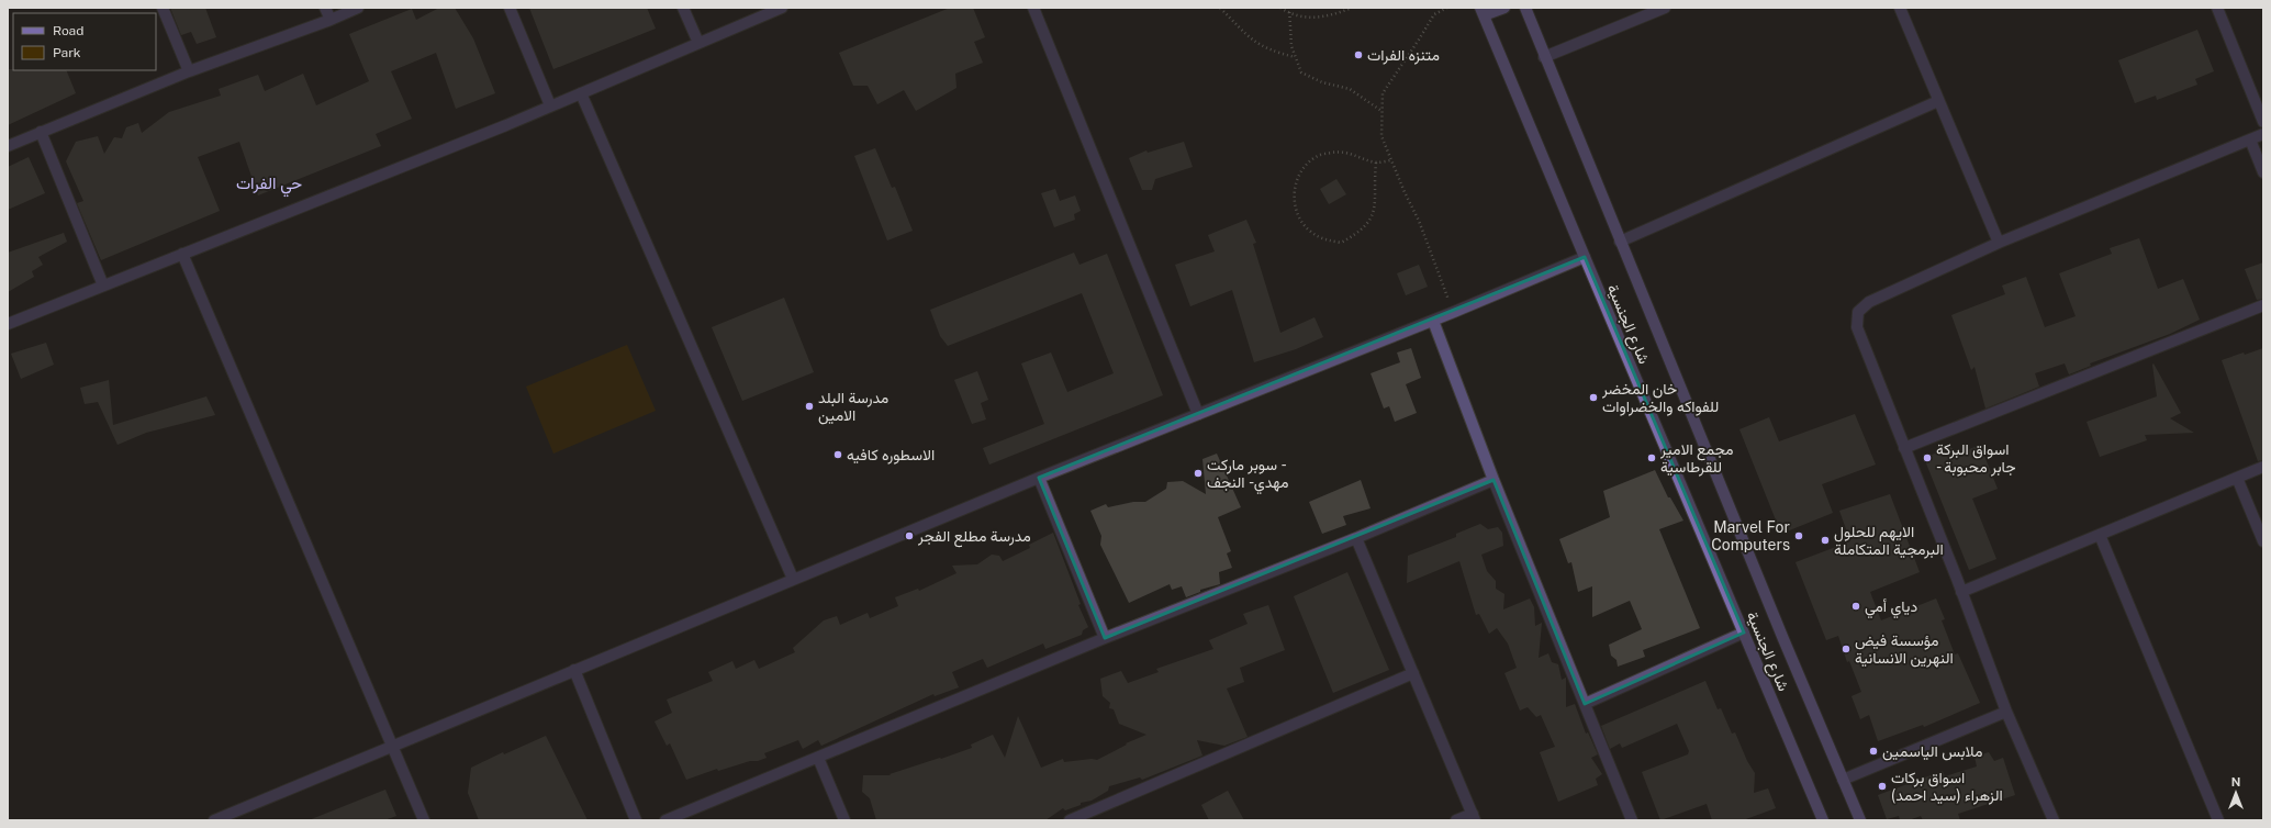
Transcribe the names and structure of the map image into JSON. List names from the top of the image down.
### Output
{
  "streets": {
    "main road": ["شارع الجنسية"]
  },
  "districts": ["حي الفرات"],
  "places": [
    "متنزه الفرات",
    "خان المخضر للفواكه والخضراوات",
    "مدرسة البلد الامين",
    "الاسطوره كافيه",
    "مجمع الامير للقرطاسية",
    "اسواق البركة - جابر محبوبة",
    "سوبر ماركت - مهدي - النجف",
    "مدرسة مطلع الفجر",
    "Marvel For Computers",
    "الايهم للحلول البرمجية المتكاملة",
    "دياي أمي",
    "مؤسسة فيض النهرين الانسانية",
    "ملابس الياسمين",
    "اسواق بركات الزهراء (سيد احمد)"
  ],
  "legend": ["Road", "Park"],
  "north": "top"
}
